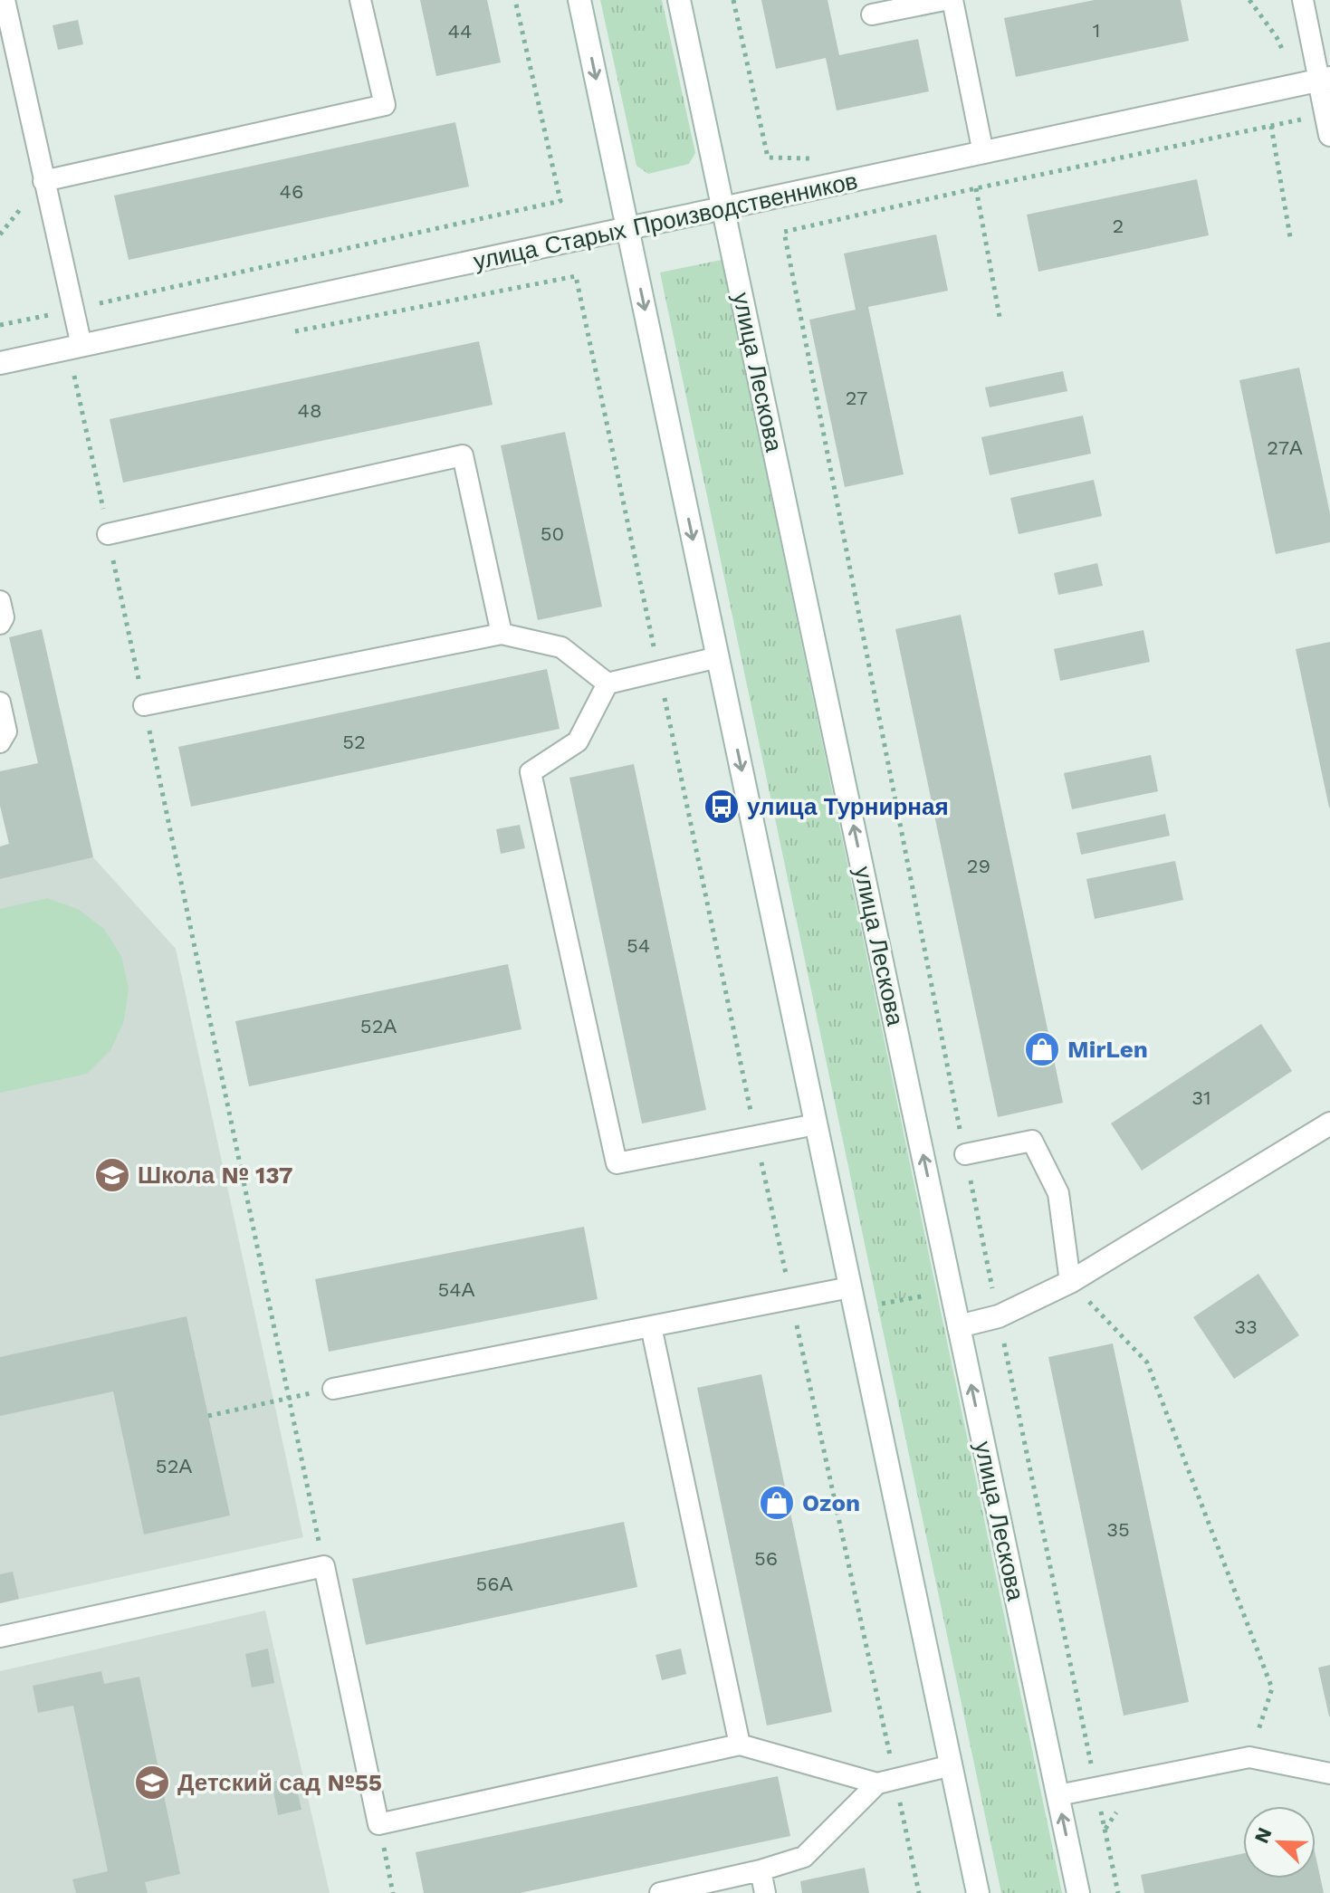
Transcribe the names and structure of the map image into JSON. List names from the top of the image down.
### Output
{
  "streets": {
    "main road": ["улица Старых Производственников", "улица Лескова"]
  },
  "crossings": [
    ["улица Старых Производственников", "улица Лескова"]
  ],
  "places": {
    "bus stop": ["улица Турнирная"],
    "shop": ["MirLen", "Ozon"],
    "school or university": ["Школа № 137", "Детский сад №55"]
  },
  "house_numbers": [
    "1",
    "44",
    "46",
    "2",
    "27",
    "48",
    "27А",
    "50",
    "52",
    "29",
    "54",
    "52А",
    "31",
    "54А",
    "33",
    "52А",
    "35",
    "56",
    "56А"
  ],
  "north": "top left"
}
